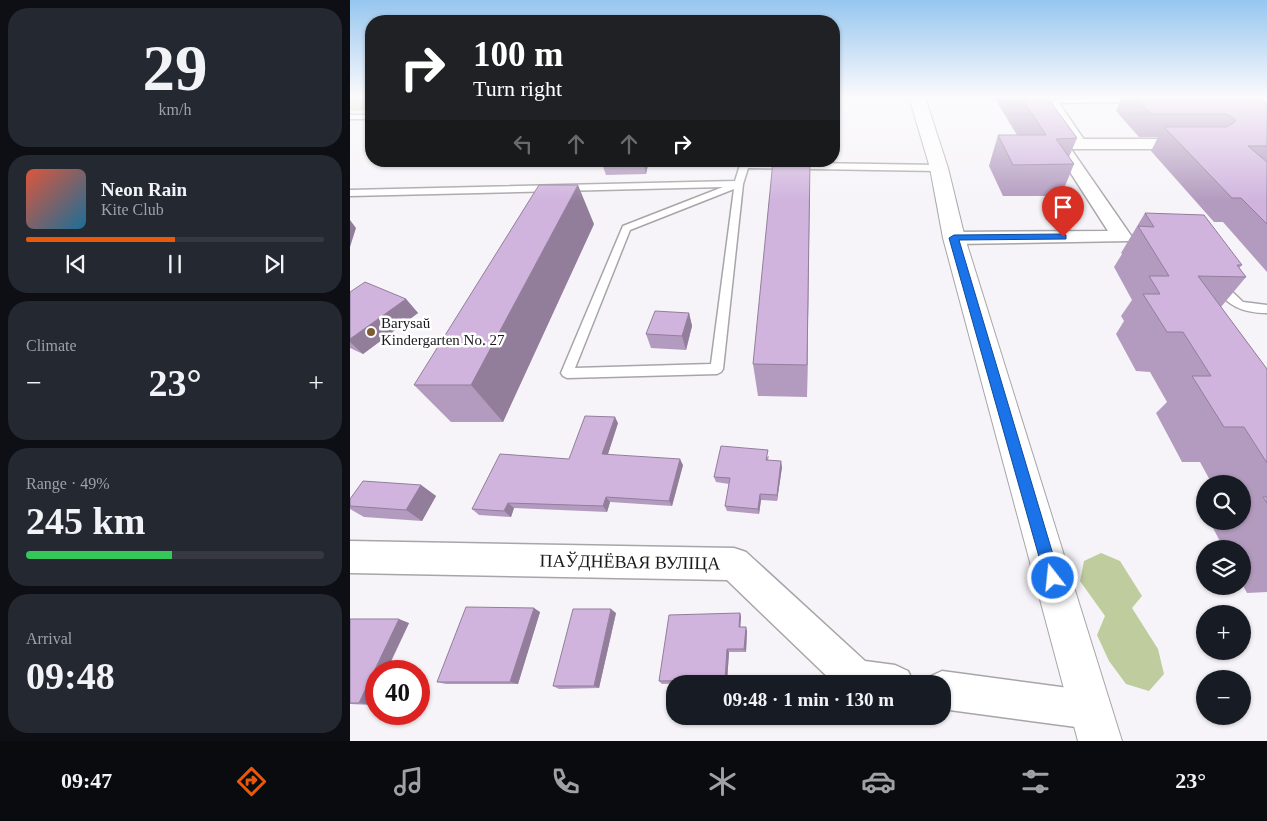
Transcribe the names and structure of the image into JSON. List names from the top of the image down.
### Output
{
  "streets": {
    "street": ["ПАЎДНЁВАЯ ВУЛІЦА"]
  },
  "places": ["Barysaŭ Kindergarten No. 27"],
  "page": {
    "tile": [
      ["29", "km/h"],
      "Climate",
      ["Range · 49%", "245 km"],
      ["Arrival", "09:48"]
    ],
    "turn": ["100 m", "Turn right"],
    "song": ["Neon Rain", "Kite Club"],
    "heat": ["−", "23°", "+"],
    "map_buttons": ["+", "−"],
    "limit": "40",
    "trip": "09:48 · 1 min · 130 m",
    "tabs": ["09:47", "23°"]
  }
}
